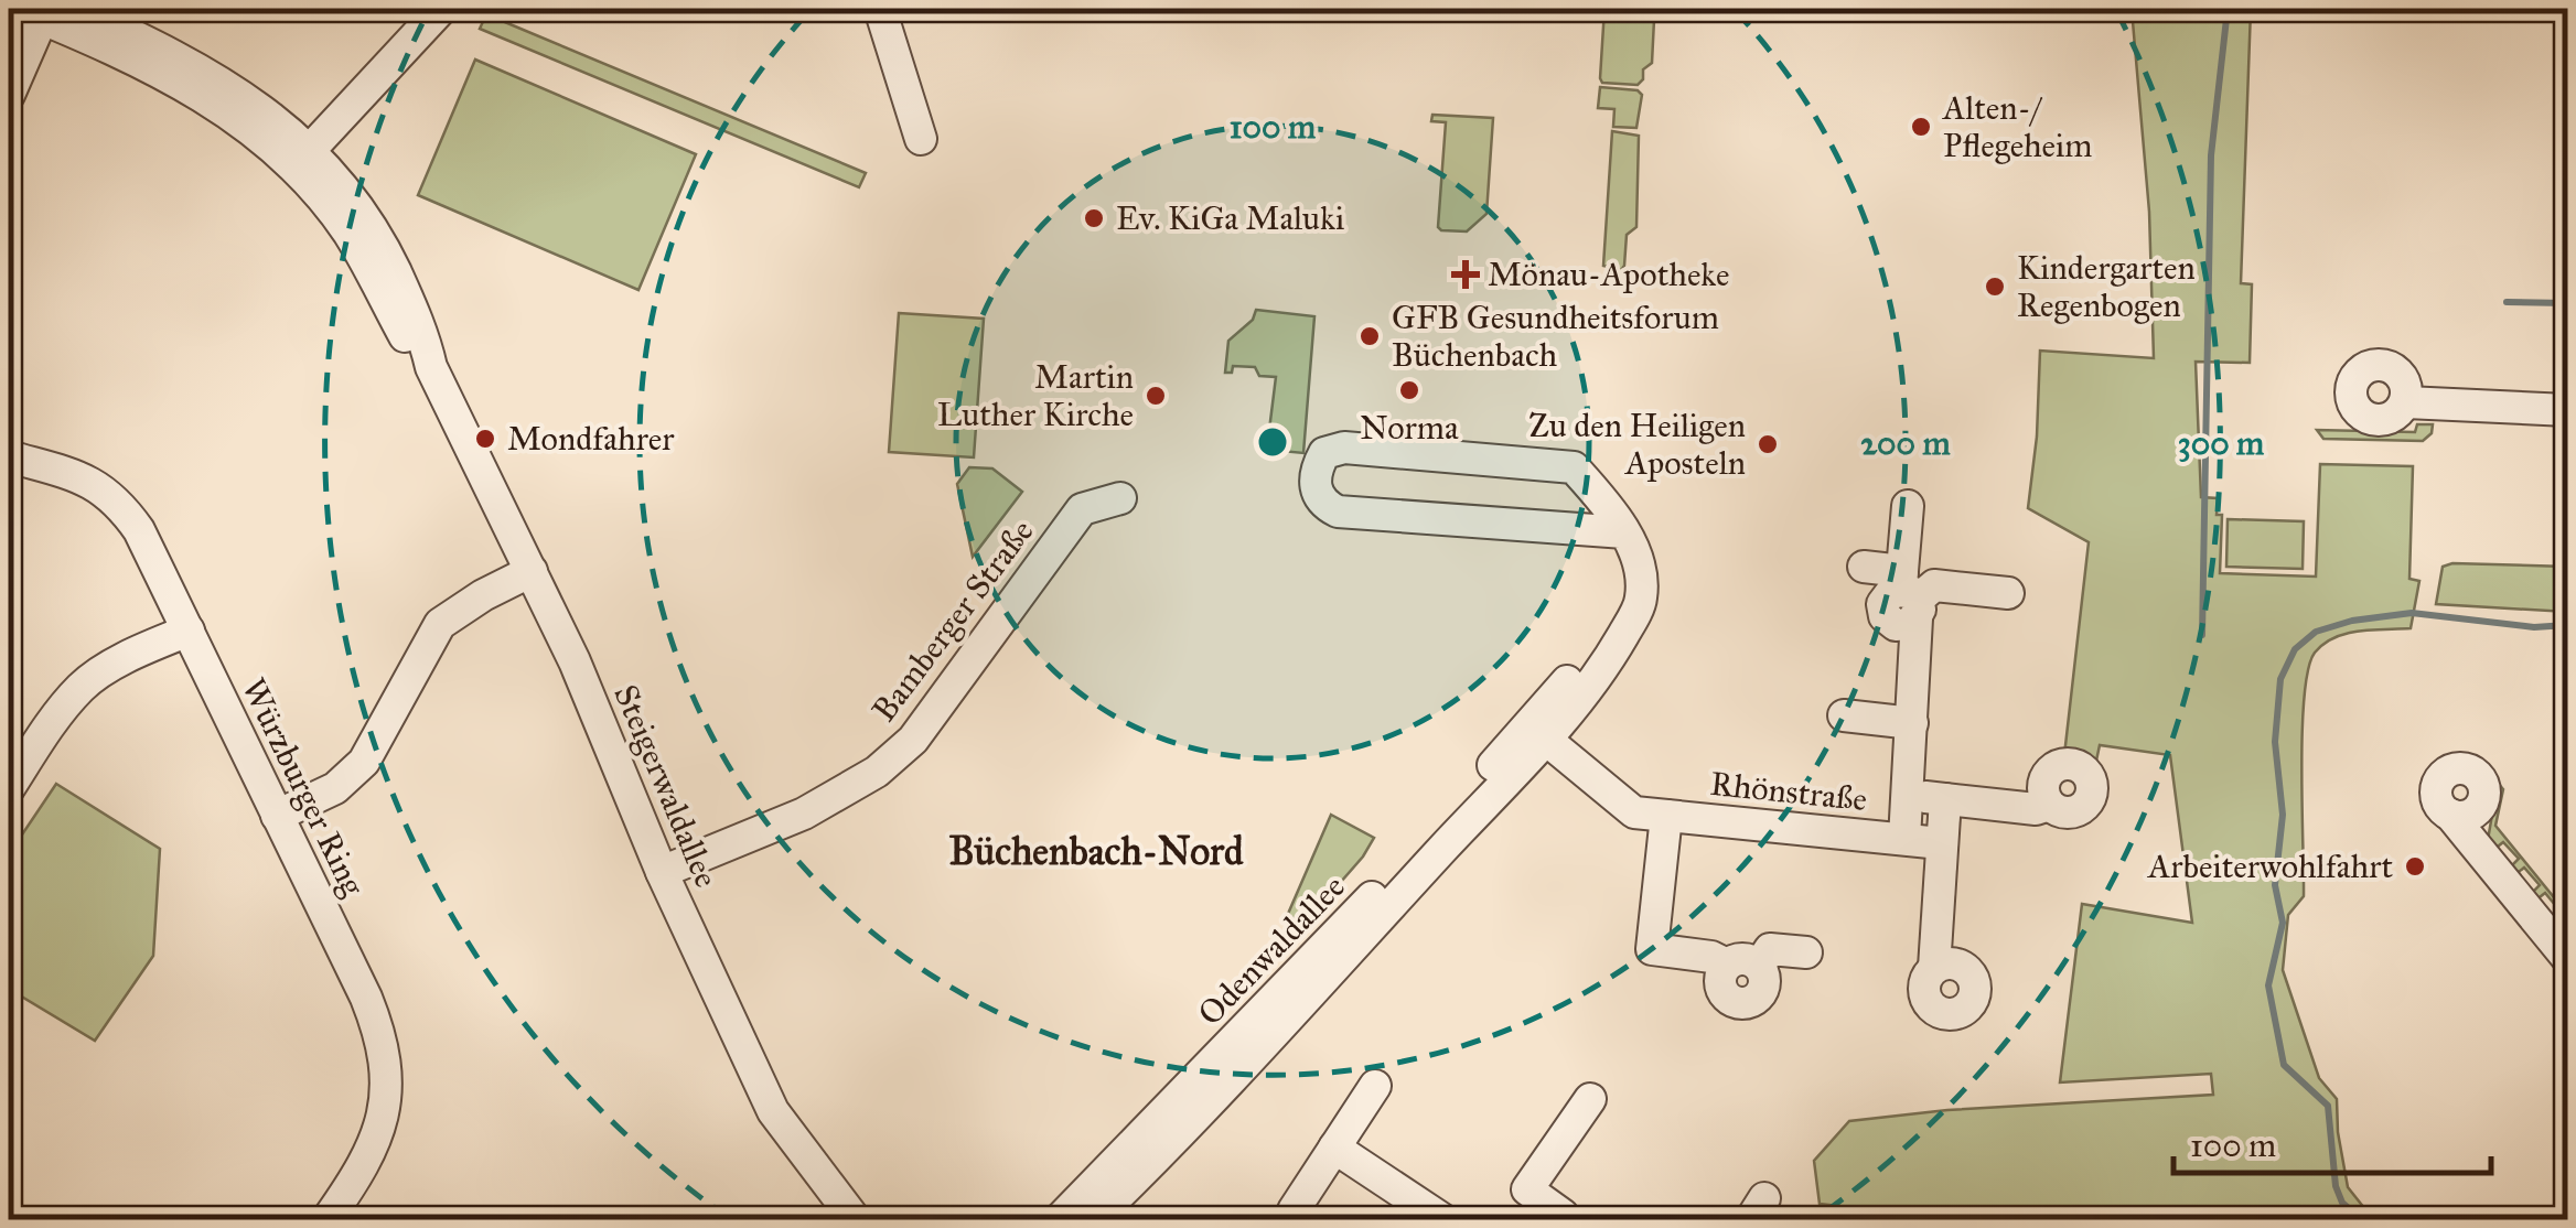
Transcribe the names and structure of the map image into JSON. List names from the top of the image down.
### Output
{
  "streets": {
    "street": [
      "Bamberger Straße",
      "Steigerwaldallee",
      "Würzburger Ring",
      "Rhönstraße",
      "Odenwaldallee"
    ]
  },
  "crossings": [
    ["Bamberger Straße", "Steigerwaldallee"],
    ["Rhönstraße", "Odenwaldallee"]
  ],
  "districts": ["Büchenbach-Nord"],
  "places": {
    "other": [
      "Alten-/ Pflegeheim",
      "Ev. KiGa Maluki",
      "Kindergarten Regenbogen",
      "GFB Gesundheitsforum Büchenbach",
      "Norma",
      "Martin Luther Kirche",
      "Mondfahrer",
      "Zu den Heiligen Aposteln",
      "Arbeiterwohlfahrt"
    ],
    "health": ["Mönau-Apotheke"]
  },
  "scale_bar": "100 m",
  "rings": ["100 m", "200 m", "300 m"]
}
